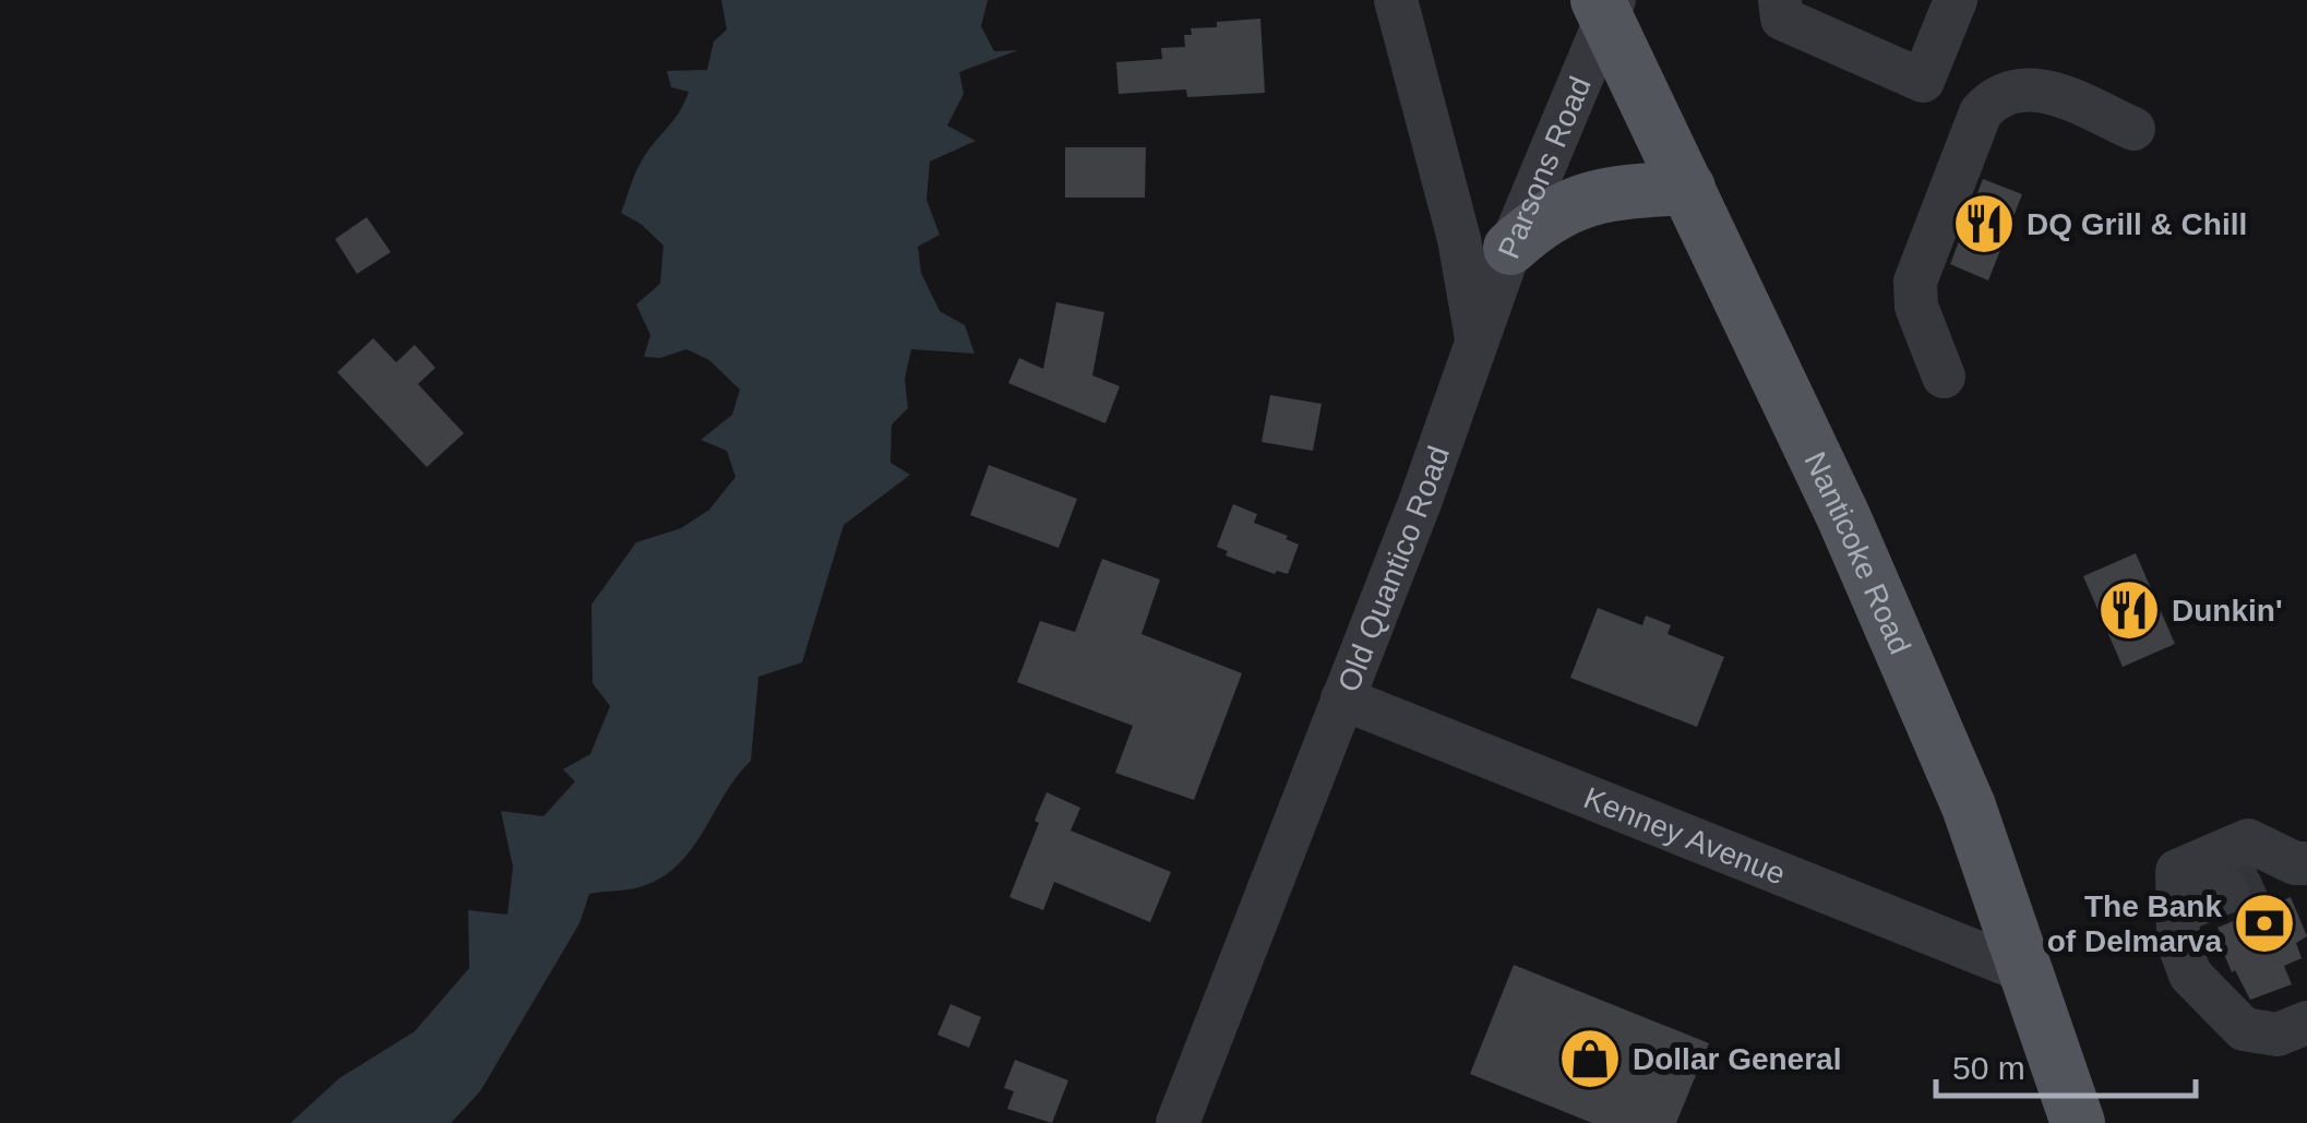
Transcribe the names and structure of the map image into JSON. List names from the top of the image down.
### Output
{
  "streets": {
    "main road": ["Nanticoke Road"],
    "street": ["Parsons Road", "Old Quantico Road", "Kenney Avenue"]
  },
  "crossings": [
    ["Parsons Road", "Nanticoke Road"],
    ["Parsons Road", "Old Quantico Road"],
    ["Nanticoke Road", "Kenney Avenue"],
    ["Old Quantico Road", "Kenney Avenue"]
  ],
  "places": {
    "restaurant": ["DQ Grill & Chill", "Dunkin'"],
    "bank": ["The Bank of Delmarva"],
    "shop": ["Dollar General"]
  },
  "scale_bar": "50 m"
}
